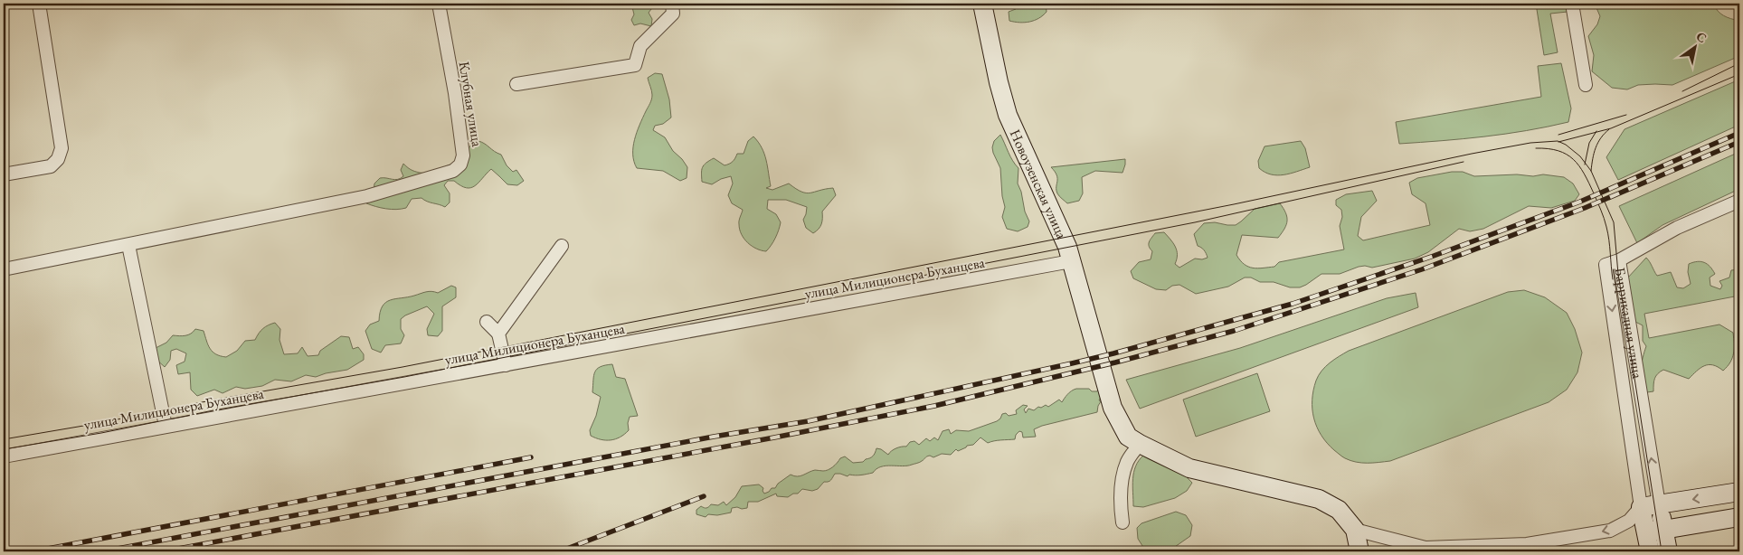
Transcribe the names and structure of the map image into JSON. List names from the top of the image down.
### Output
{
  "streets": {
    "street": [
      "Клубная улица",
      "Новоузенская улица",
      "улица Милиционера Буханцева",
      "Баррикадная улица"
    ]
  },
  "crossings": [
    ["Новоузенская улица", "улица Милиционера Буханцева"]
  ],
  "north": "top right"
}
